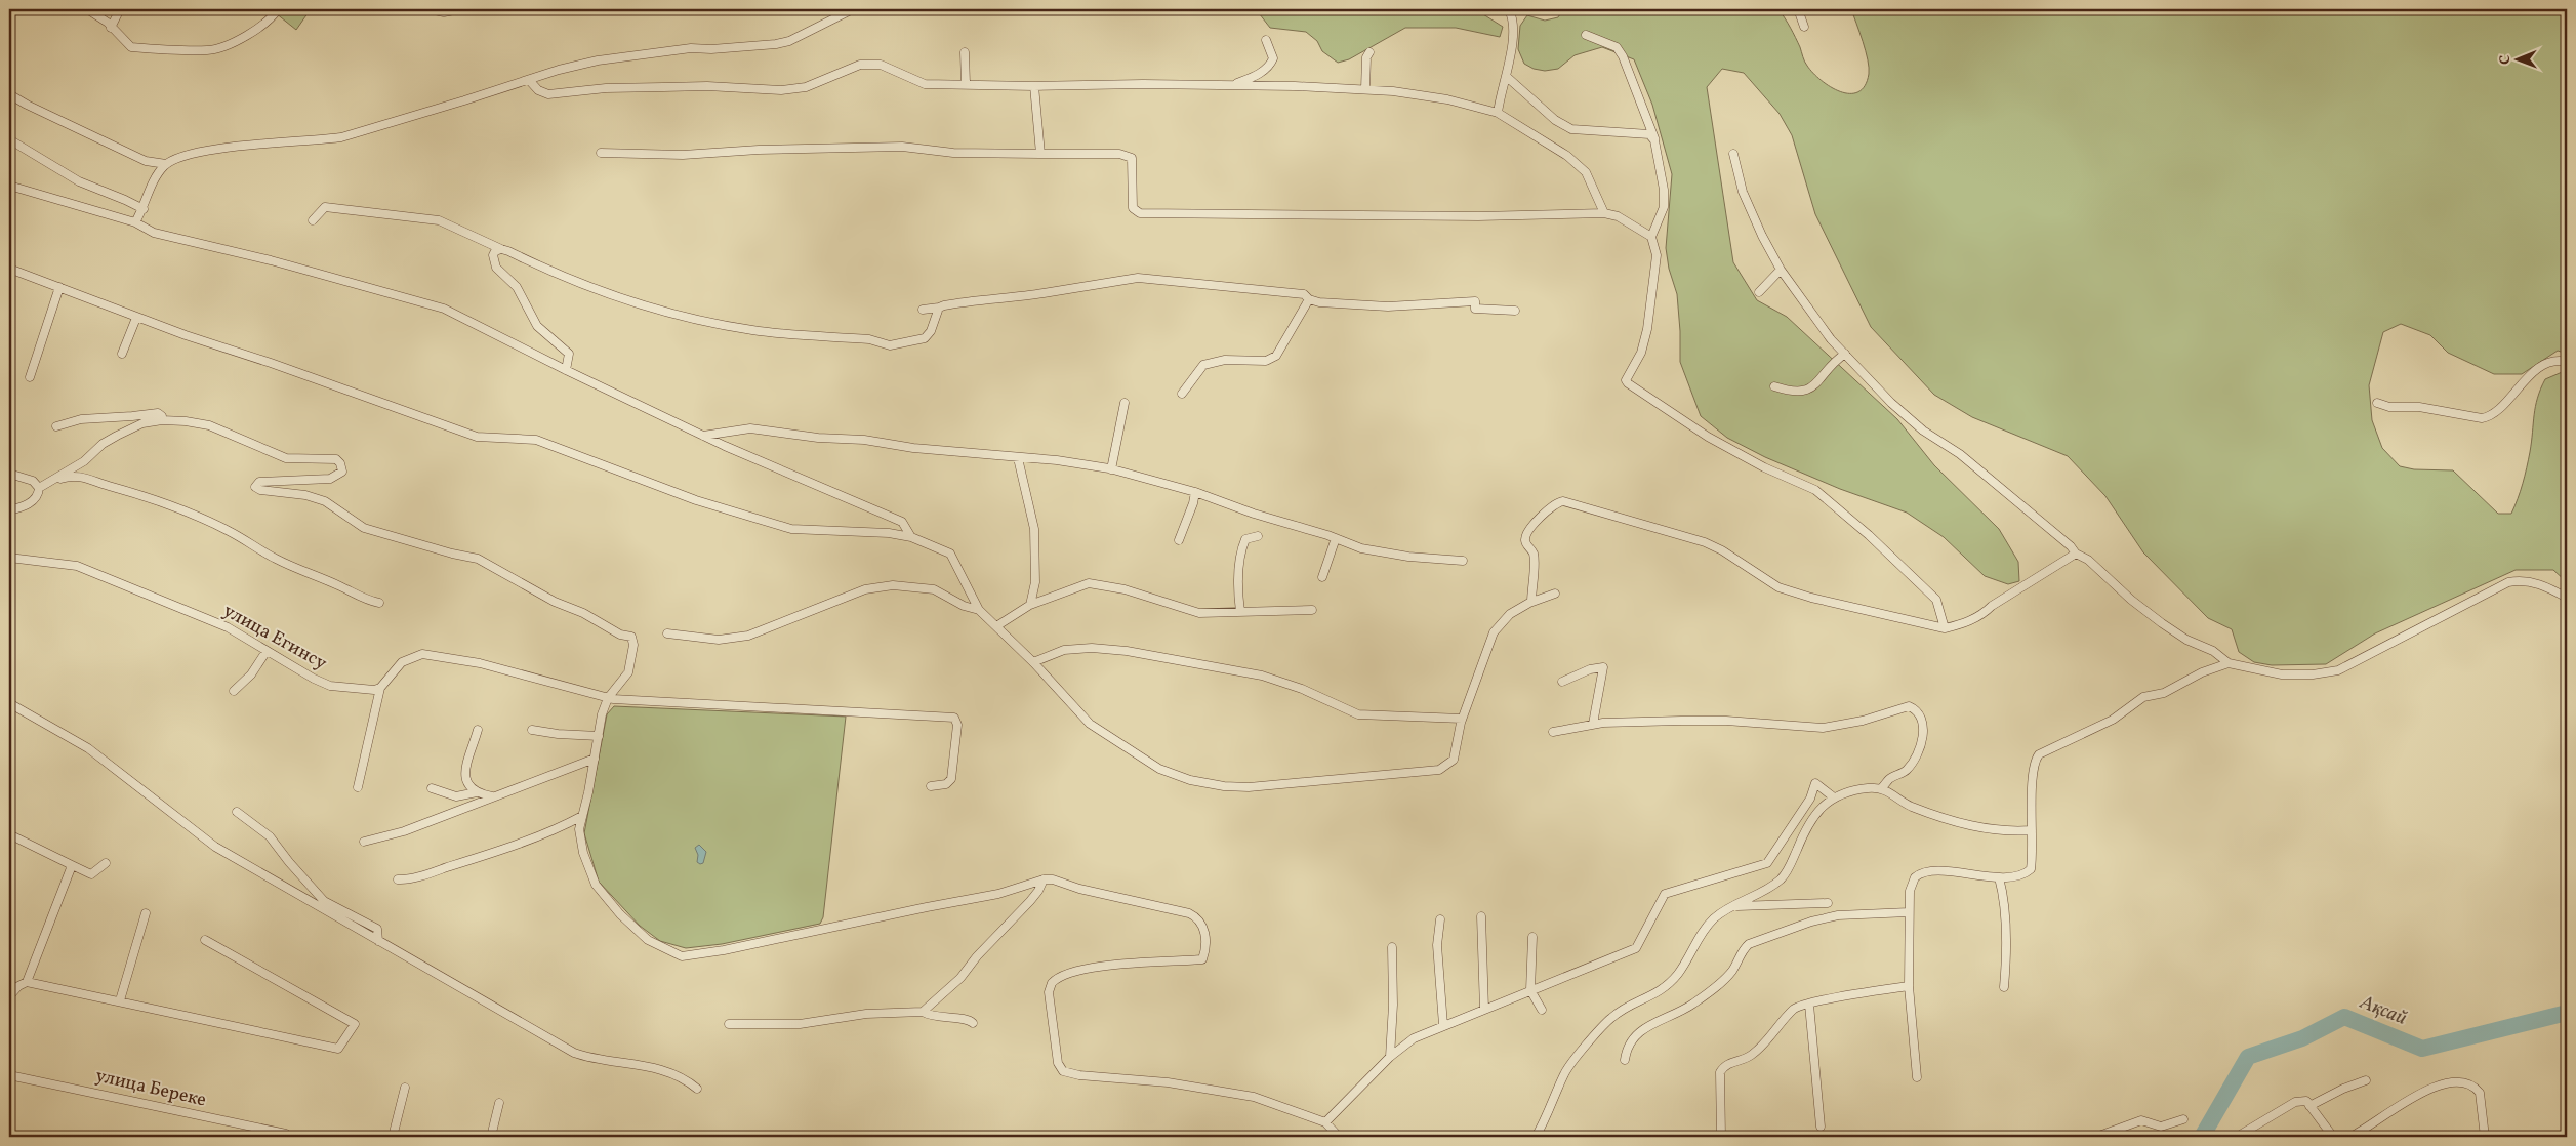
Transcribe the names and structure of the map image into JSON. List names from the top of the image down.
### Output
{
  "streets": {
    "street": ["улица Егинсу", "улица Береке"]
  },
  "water": ["Ақсай"],
  "north": "left"
}
